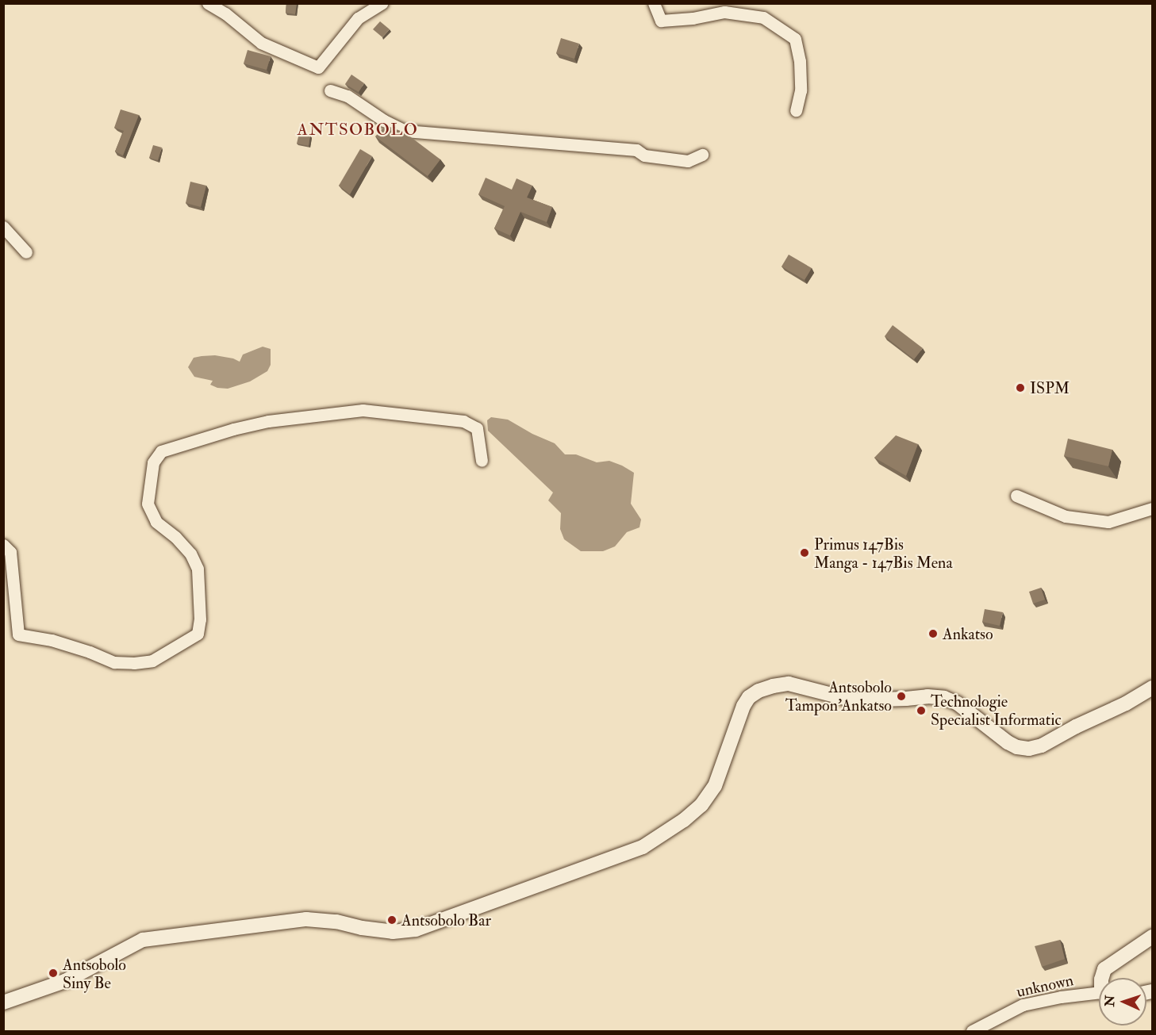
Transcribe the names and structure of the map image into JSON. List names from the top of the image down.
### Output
{
  "streets": {
    "street": ["unknown"]
  },
  "districts": ["ANTSOBOLO"],
  "places": [
    "ISPM",
    "Primus 147Bis Manga - 147Bis Mena",
    "Ankatso",
    "Antsobolo Tampon'Ankatso",
    "Technologie Specialist Informatic",
    "Antsobolo Bar",
    "Antsobolo Siny Be"
  ],
  "north": "left"
}
